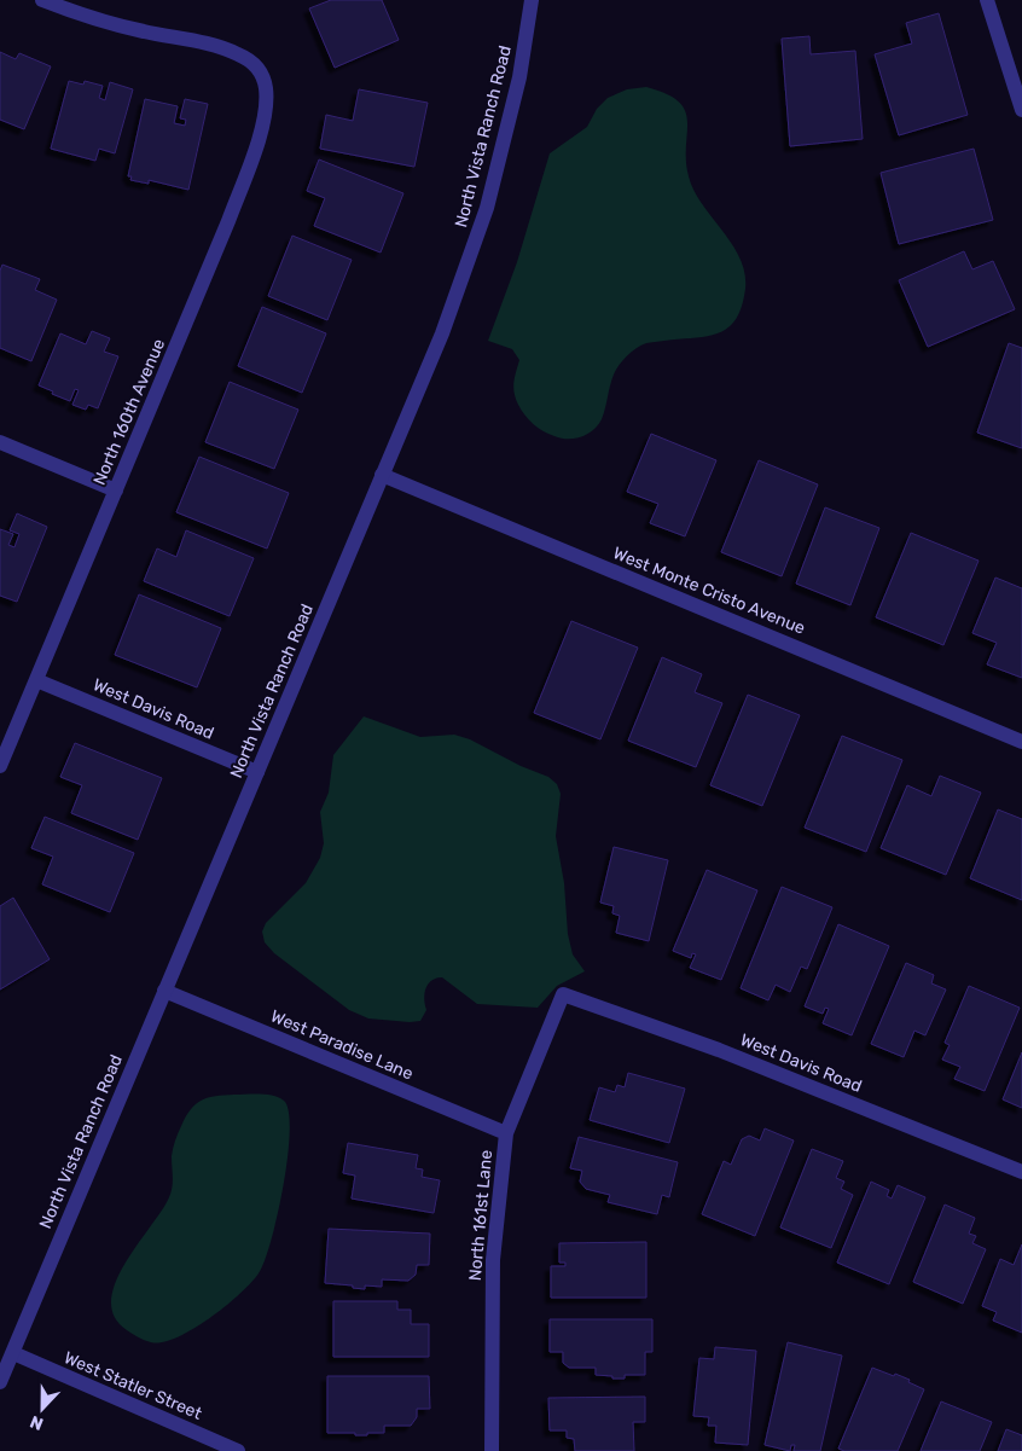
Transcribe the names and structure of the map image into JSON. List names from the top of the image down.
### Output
{
  "streets": {
    "street": [
      "North Vista Ranch Road",
      "North 160th Avenue",
      "West Monte Cristo Avenue",
      "West Davis Road",
      "West Paradise Lane",
      "North 161st Lane",
      "West Statler Street"
    ]
  },
  "crossings": [
    ["North Vista Ranch Road", "West Monte Cristo Avenue"],
    ["North Vista Ranch Road", "West Davis Road"],
    ["North Vista Ranch Road", "West Paradise Lane"],
    ["North Vista Ranch Road", "West Statler Street"],
    ["North 160th Avenue", "West Davis Road"],
    ["West Davis Road", "North 161st Lane"],
    ["West Paradise Lane", "North 161st Lane"]
  ],
  "north": "bottom"
}
